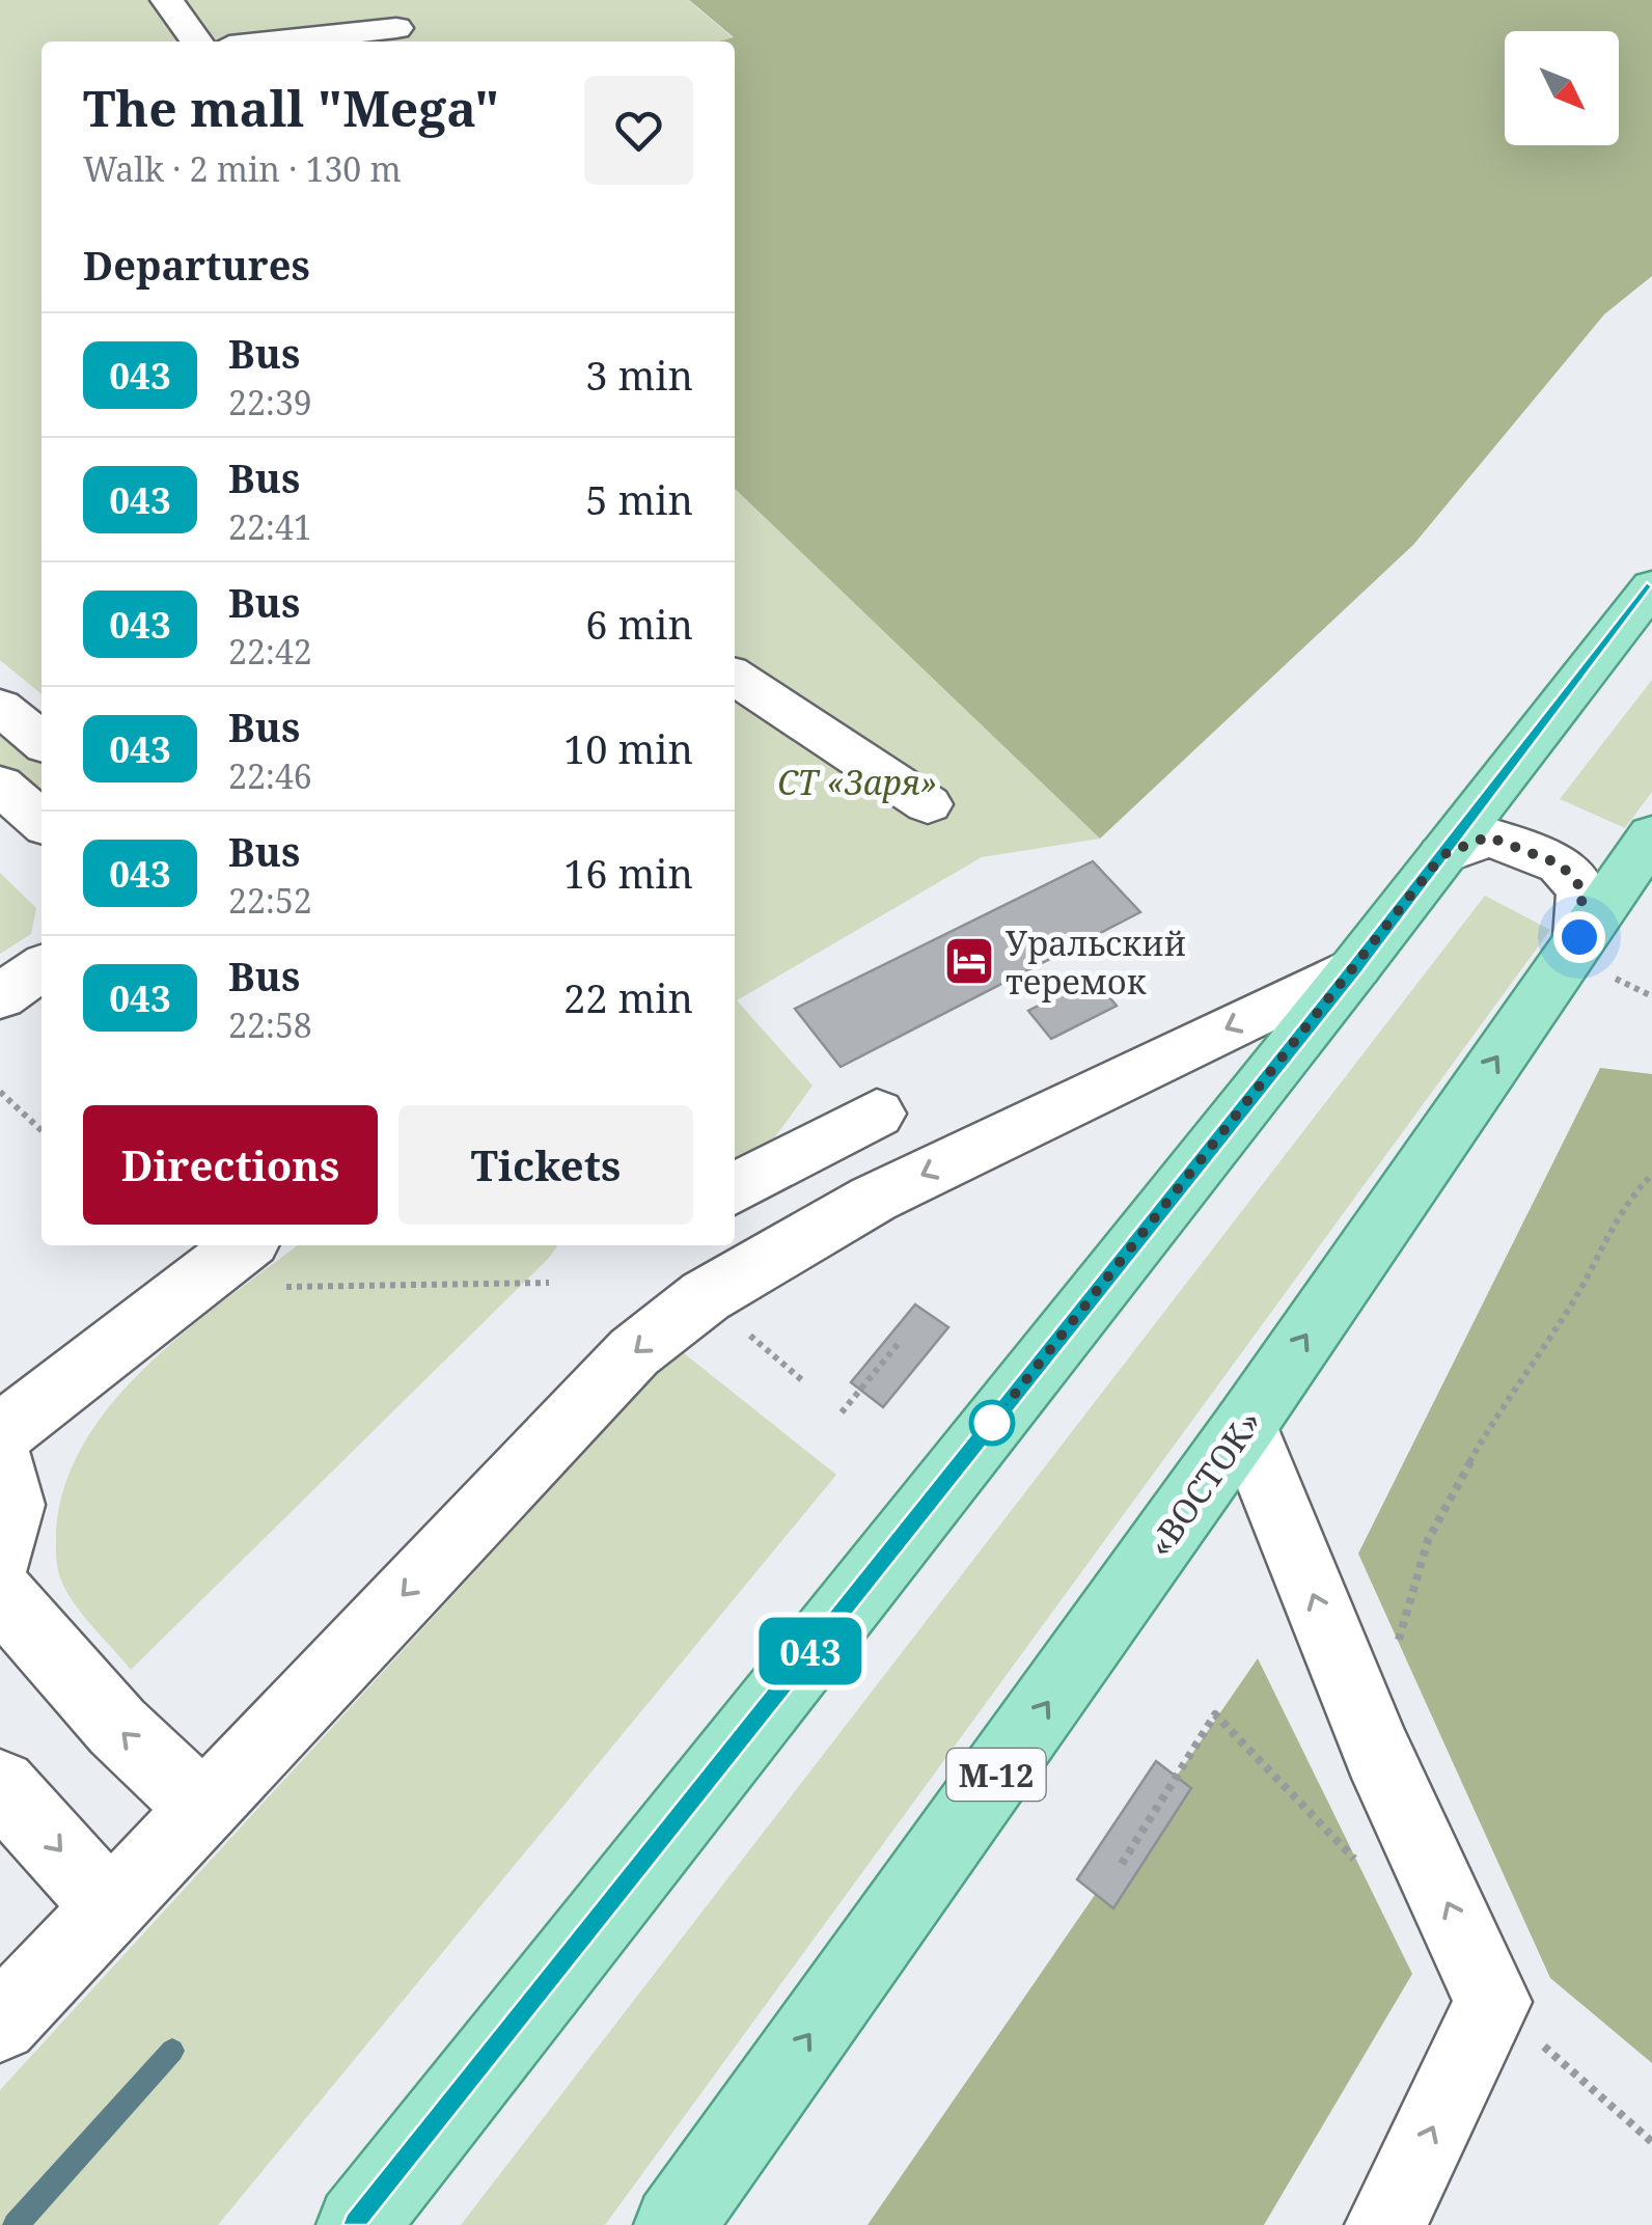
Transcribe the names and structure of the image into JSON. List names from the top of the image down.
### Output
{
  "streets": {
    "main road": ["«ВОСТОК»", "М-12"]
  },
  "parks": ["СТ «Заря»"],
  "places": {
    "hotel": ["Уральский теремок"]
  },
  "lines": ["bus line 043"],
  "north": "bottom right",
  "page": {
    "on_map": "043",
    "heading": [
      ["The mall \"Mega\"", "Walk · 2 min · 130 m"],
      "Departures"
    ],
    "list": [
      {
        "mark": "043",
        "name": "Bus",
        "note": "22:39",
        "value": "3 min"
      },
      {
        "mark": "043",
        "name": "Bus",
        "note": "22:41",
        "value": "5 min"
      },
      {
        "mark": "043",
        "name": "Bus",
        "note": "22:42",
        "value": "6 min"
      },
      {
        "mark": "043",
        "name": "Bus",
        "note": "22:46",
        "value": "10 min"
      },
      {
        "mark": "043",
        "name": "Bus",
        "note": "22:52",
        "value": "16 min"
      },
      {
        "mark": "043",
        "name": "Bus",
        "note": "22:58",
        "value": "22 min"
      }
    ],
    "buttons": ["Directions", "Tickets"]
  }
}
